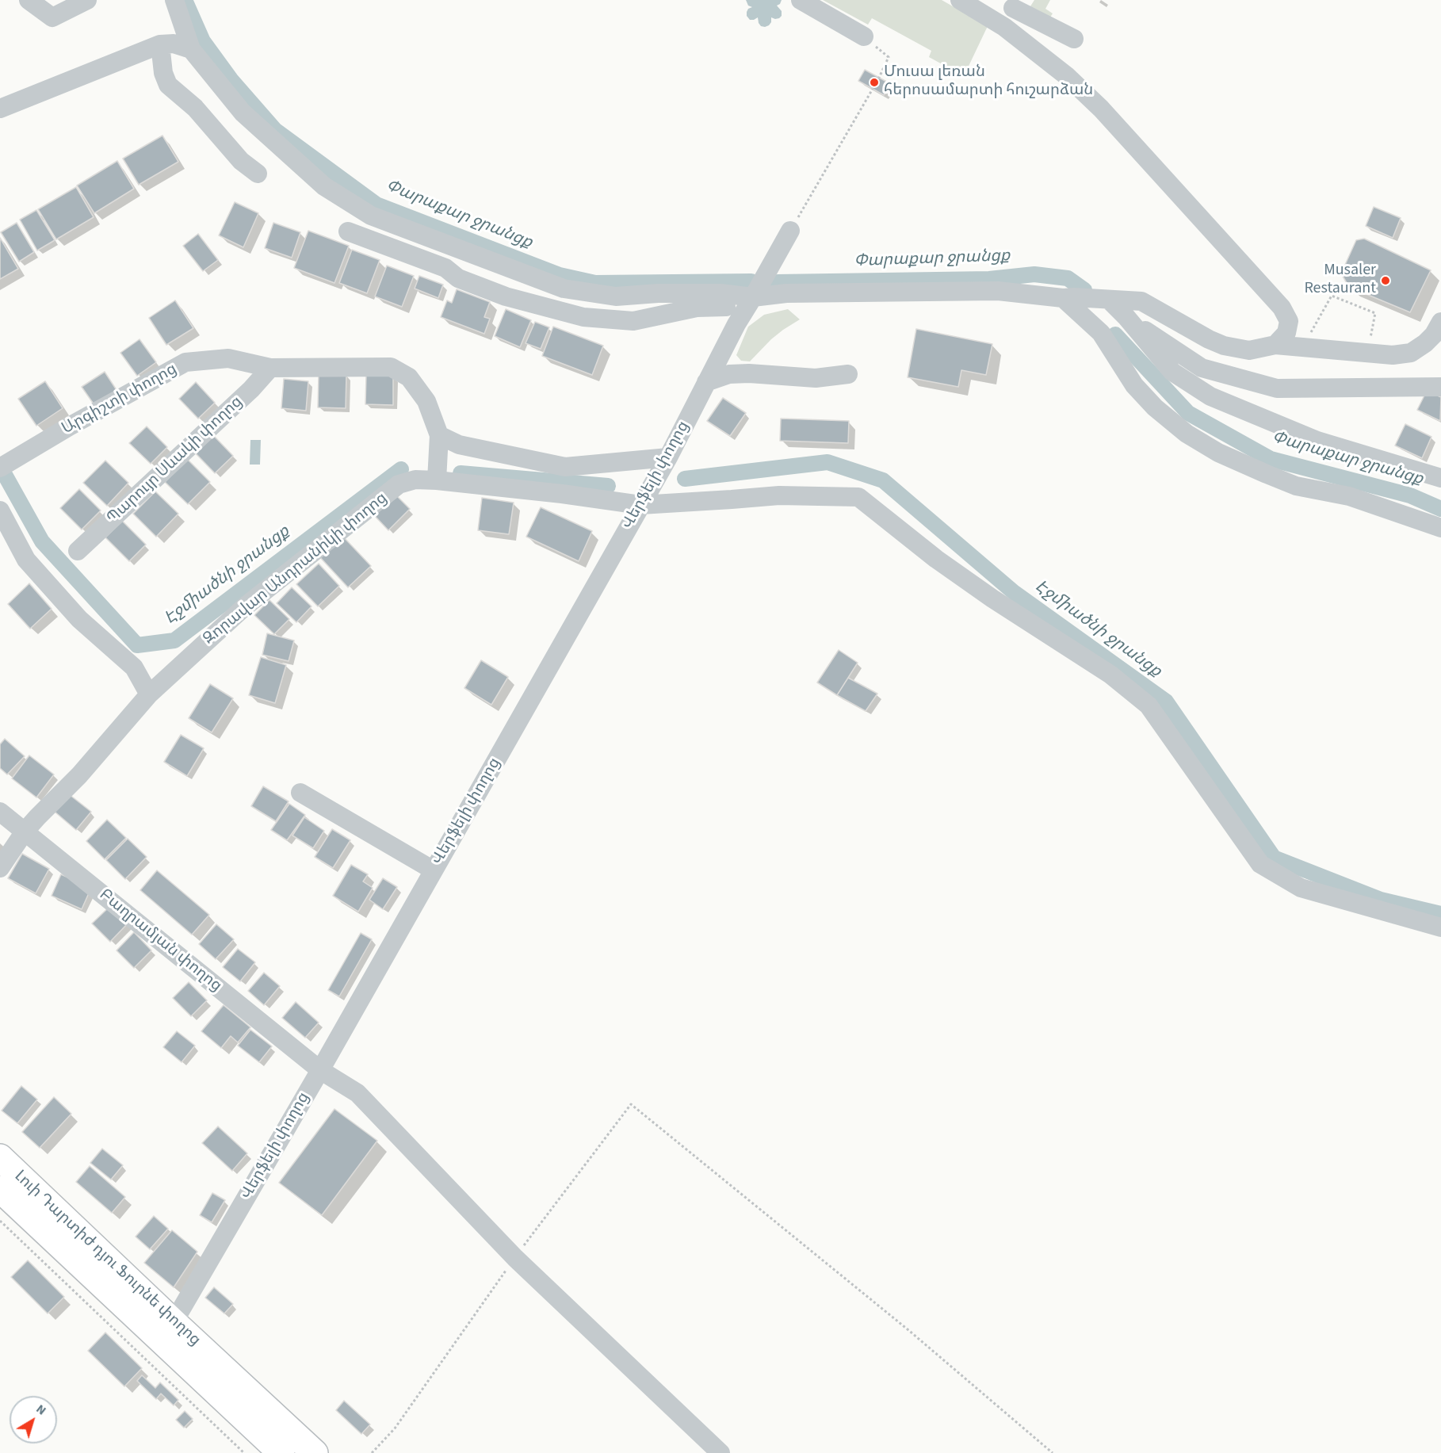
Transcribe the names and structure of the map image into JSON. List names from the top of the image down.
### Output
{
  "streets": {
    "highway": ["Լուի Դարտիժ դյու Ֆուրնե փողոց"],
    "street": [
      "Արգիշտի փողոց",
      "Պարույր Սևակի փողոց",
      "Վերֆելի փողոց",
      "Զորավար Անդրանիկի փողոց",
      "Բաղրամյան փողոց"
    ]
  },
  "crossings": [
    ["Արգիշտի փողոց", "Պարույր Սևակի փողոց"],
    ["Արգիշտի փողոց", "Զորավար Անդրանիկի փողոց"],
    ["Վերֆելի փողոց", "Զորավար Անդրանիկի փողոց"],
    ["Վերֆելի փողոց", "Բաղրամյան փողոց"],
    ["Վերֆելի փողոց", "Լուի Դարտիժ դյու Ֆուրնե փողոց"],
    ["Զորավար Անդրանիկի փողոց", "Բաղրամյան փողոց"]
  ],
  "water": ["Փարաքար ջրանցք", "Էջմիածնի ջրանցք"],
  "places": ["Մուսա լեռան հերոսամարտի հուշարձան", "Musaler Restaurant"],
  "north": "top right"
}
